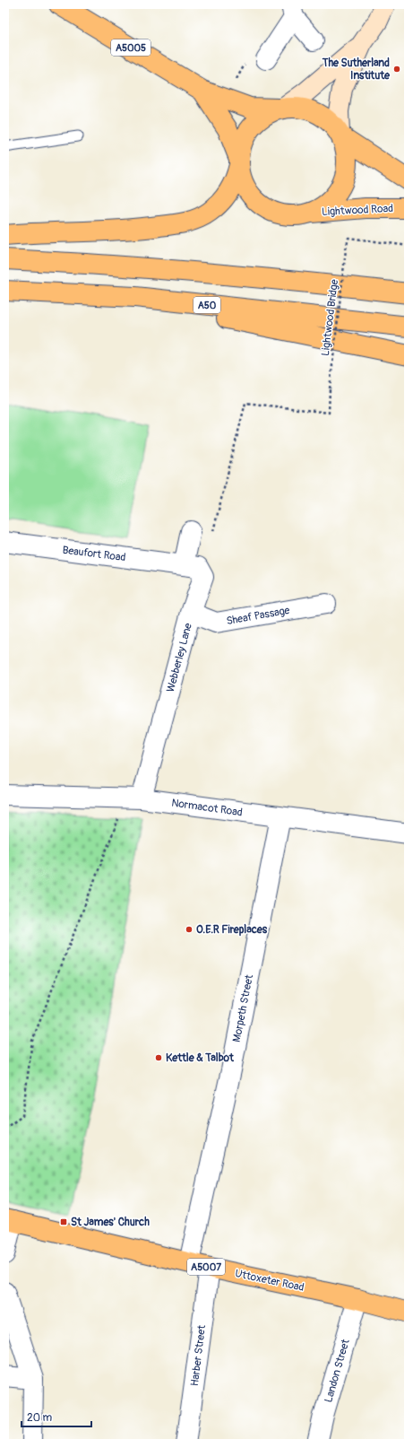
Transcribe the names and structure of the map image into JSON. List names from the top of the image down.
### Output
{
  "streets": {
    "main road": [
      "A5005",
      "Lightwood Road",
      "A50",
      "A5007",
      "Uttoxeter Road"
    ],
    "street": [
      "Beaufort Road",
      "Sheaf Passage",
      "Webberley Lane",
      "Normacot Road",
      "Morpeth Street",
      "Harber Street",
      "Landon Street"
    ],
    "path": ["Lightwood Bridge"]
  },
  "crossings": [
    ["A5005", "Lightwood Road"],
    ["Beaufort Road", "Webberley Lane"],
    ["Sheaf Passage", "Webberley Lane"],
    ["Webberley Lane", "Normacot Road"],
    ["Normacot Road", "Morpeth Street"],
    ["Morpeth Street", "Uttoxeter Road"],
    ["Uttoxeter Road", "Harber Street"],
    ["Uttoxeter Road", "Landon Street"]
  ],
  "places": {
    "other": ["The Sutherland Institute", "O.E.R Fireplaces", "Kettle & Talbot"],
    "transit": ["St James' Church"]
  },
  "scale_bar": "20 m"
}
